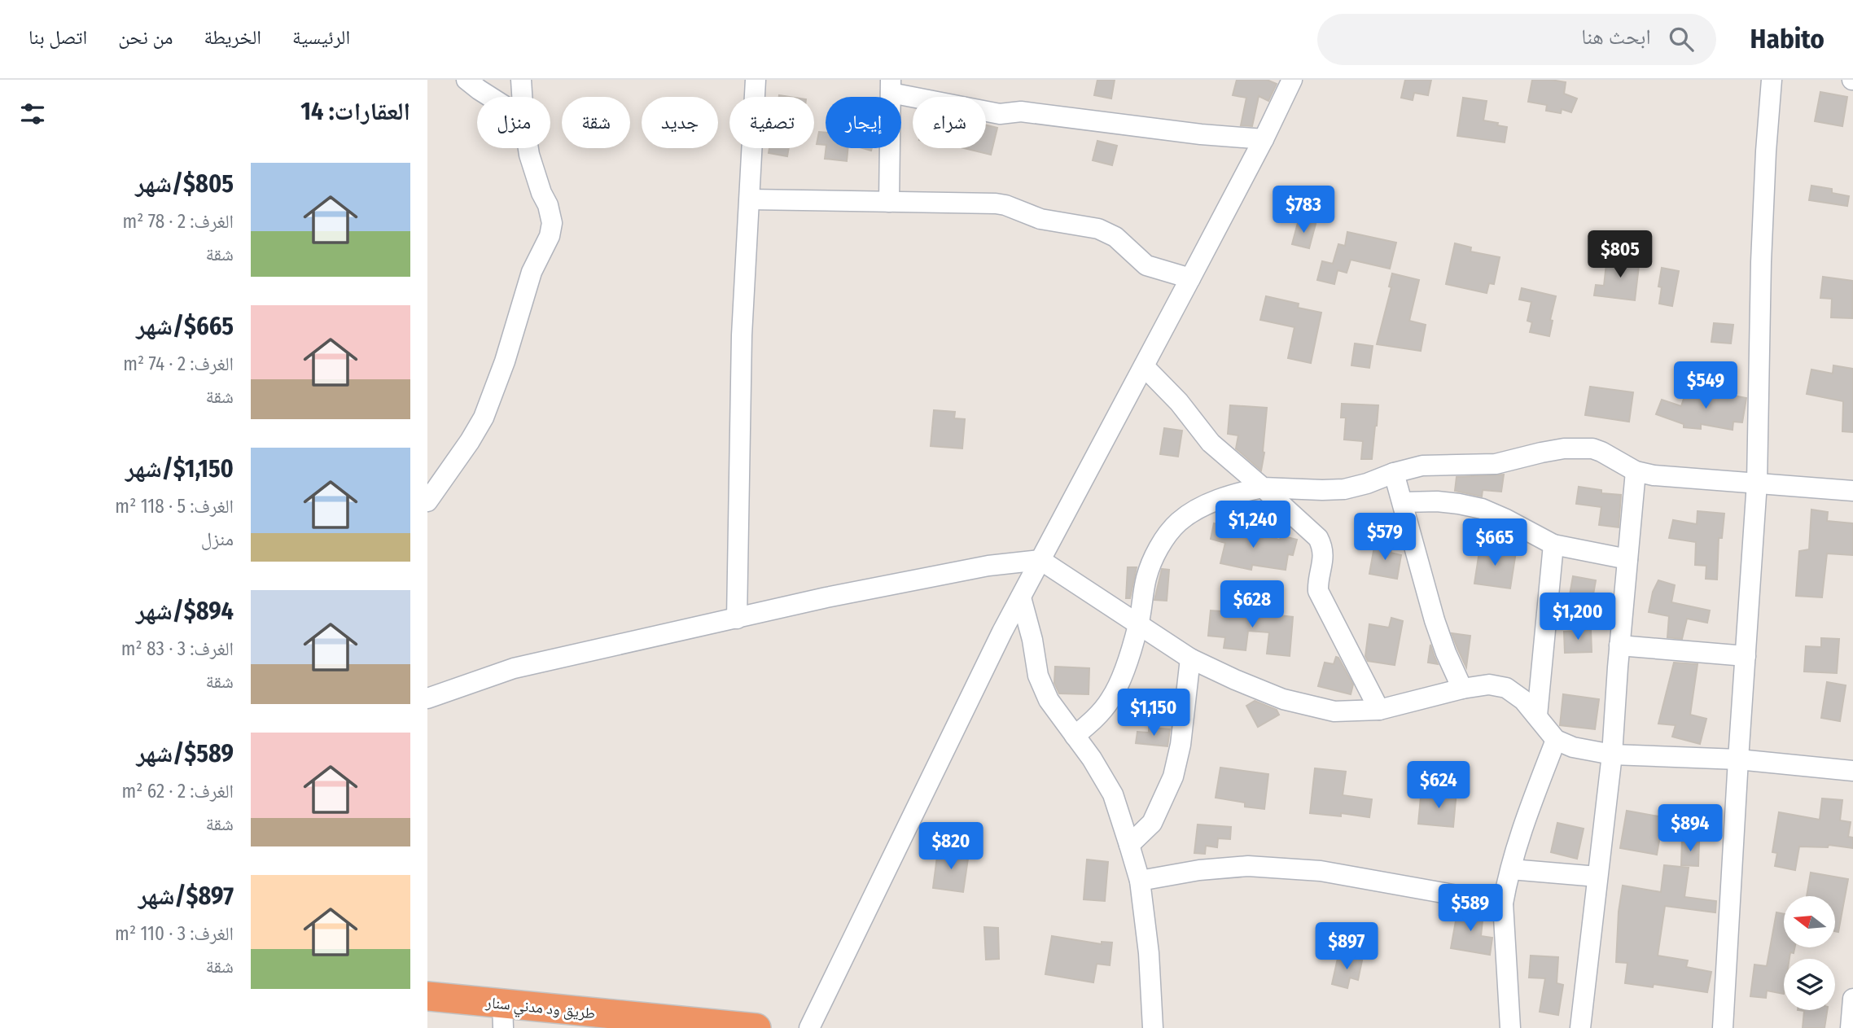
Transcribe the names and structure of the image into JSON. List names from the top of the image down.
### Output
{
  "streets": {
    "highway": ["طريق ود مدني سنار"]
  },
  "north": "left",
  "page": {
    "header": "Habito",
    "search": "ابحث هنا",
    "nav": [
      "الرئيسية",
      "الخريطة",
      "من نحن",
      "اتصل بنا"
    ],
    "heading": "العقارات: 14",
    "chip": [
      "شراء",
      "إيجار",
      "تصفية",
      "جديد",
      "شقة",
      "منزل"
    ],
    "list": [
      {
        "name": "$805/شهر",
        "note": "الغرف: 2 · 78 m² · شقة"
      },
      {
        "name": "$665/شهر",
        "note": "الغرف: 2 · 74 m² · شقة"
      },
      {
        "name": "$1,150/شهر",
        "note": "الغرف: 5 · 118 m² · منزل"
      },
      {
        "name": "$894/شهر",
        "note": "الغرف: 3 · 83 m² · شقة"
      },
      {
        "name": "$589/شهر",
        "note": "الغرف: 2 · 62 m² · شقة"
      },
      {
        "name": "$897/شهر",
        "note": "الغرف: 3 · 110 m² · شقة"
      }
    ],
    "price": [
      "$783",
      "$805",
      "$549",
      "$1,240",
      "$579",
      "$665",
      "$628",
      "$1,200",
      "$1,150",
      "$624",
      "$894",
      "$820",
      "$589",
      "$897"
    ]
  }
}
